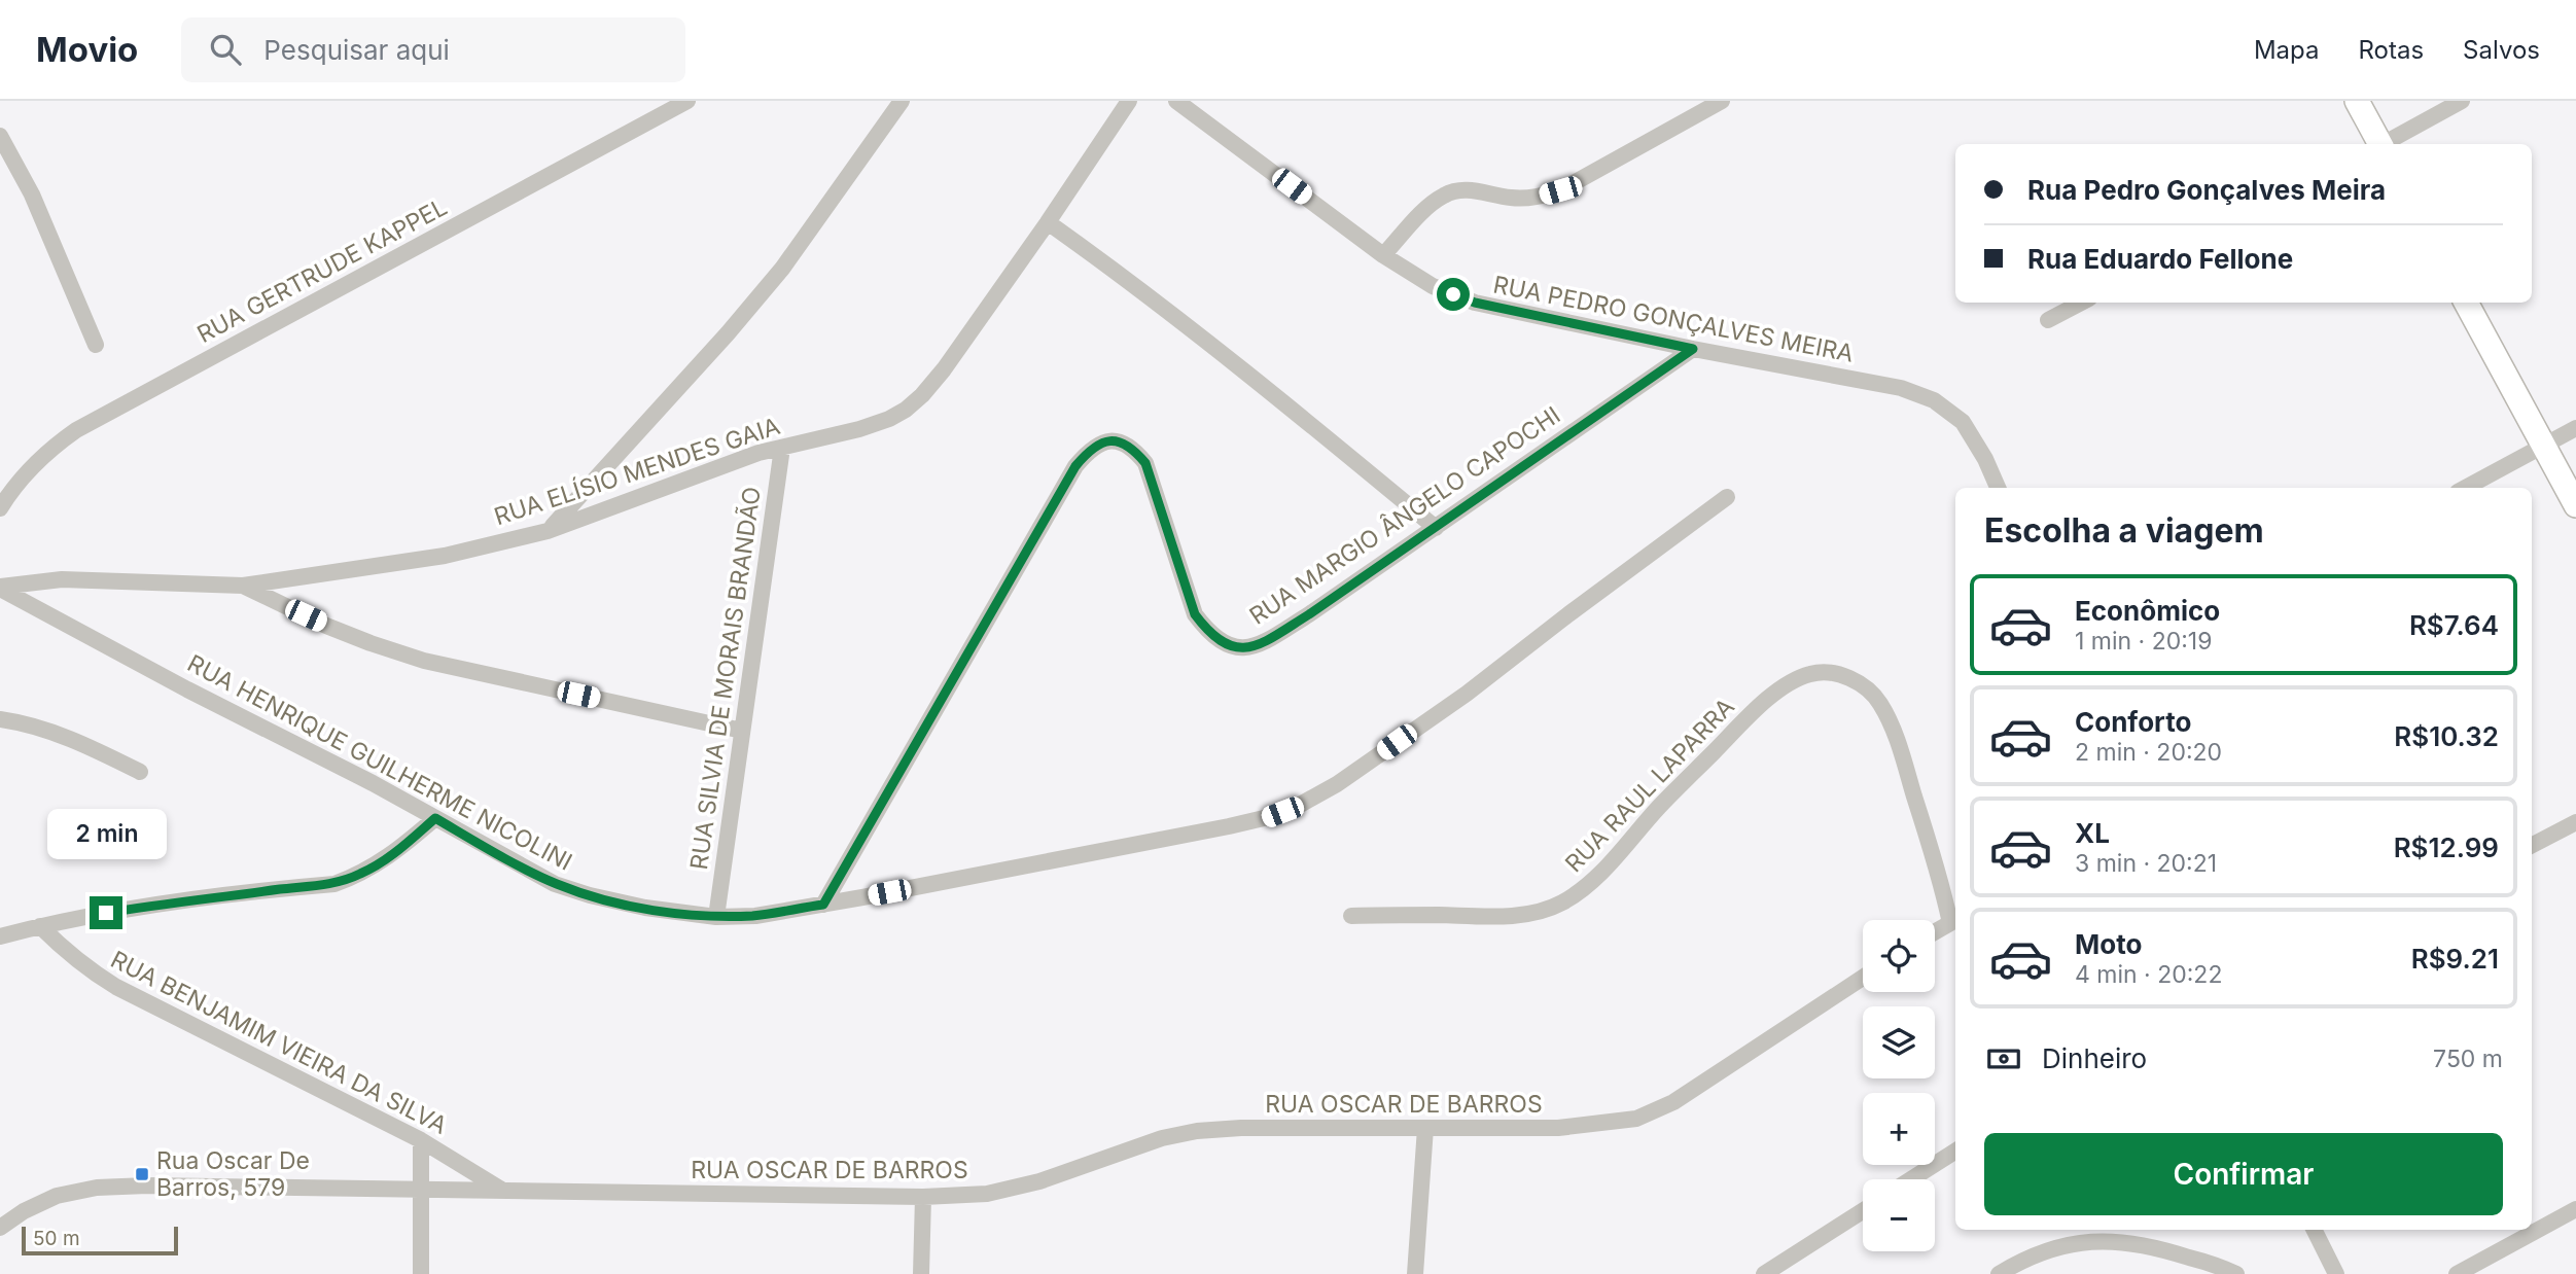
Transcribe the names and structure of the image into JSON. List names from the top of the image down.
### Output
{
  "streets": {
    "street": [
      "RUA GERTRUDE KAPPEL",
      "RUA PEDRO GONÇALVES MEIRA",
      "RUA ELÍSIO MENDES GAIA",
      "RUA MARGIO ÂNGELO CAPOCHI",
      "RUA SILVIA DE MORAIS BRANDÃO",
      "RUA HENRIQUE GUILHERME NICOLINI",
      "RUA RAUL LAPARRA",
      "RUA BENJAMIM VIEIRA DA SILVA",
      "RUA OSCAR DE BARROS"
    ]
  },
  "crossings": [
    ["RUA PEDRO GONÇALVES MEIRA", "RUA MARGIO ÂNGELO CAPOCHI"],
    ["RUA ELÍSIO MENDES GAIA", "RUA SILVIA DE MORAIS BRANDÃO"],
    ["RUA ELÍSIO MENDES GAIA", "RUA HENRIQUE GUILHERME NICOLINI"],
    ["RUA MARGIO ÂNGELO CAPOCHI", "RUA HENRIQUE GUILHERME NICOLINI"],
    ["RUA SILVIA DE MORAIS BRANDÃO", "RUA HENRIQUE GUILHERME NICOLINI"],
    ["RUA BENJAMIM VIEIRA DA SILVA", "RUA OSCAR DE BARROS"]
  ],
  "places": {
    "transit": ["Rua Oscar De Barros, 579"]
  },
  "scale_bar": "50 m",
  "page": {
    "header": "Movio",
    "search": "Pesquisar aqui",
    "nav": ["Mapa", "Rotas", "Salvos"],
    "banner": ["Rua Pedro Gonçalves Meira", "Rua Eduardo Fellone"],
    "heading": "Escolha a viagem",
    "list": [
      {
        "name": "Econômico",
        "note": "1 min · 20:19",
        "value": "R$7.64"
      },
      {
        "name": "Conforto",
        "note": "2 min · 20:20",
        "value": "R$10.32"
      },
      {
        "name": "XL",
        "note": "3 min · 20:21",
        "value": "R$12.99"
      },
      {
        "name": "Moto",
        "note": "4 min · 20:22",
        "value": "R$9.21"
      }
    ],
    "bubble": "2 min",
    "map_buttons": ["+", "−"],
    "pay": ["Dinheiro", "750 m"],
    "buttons": "Confirmar",
    "scale": "50 m"
  }
}
